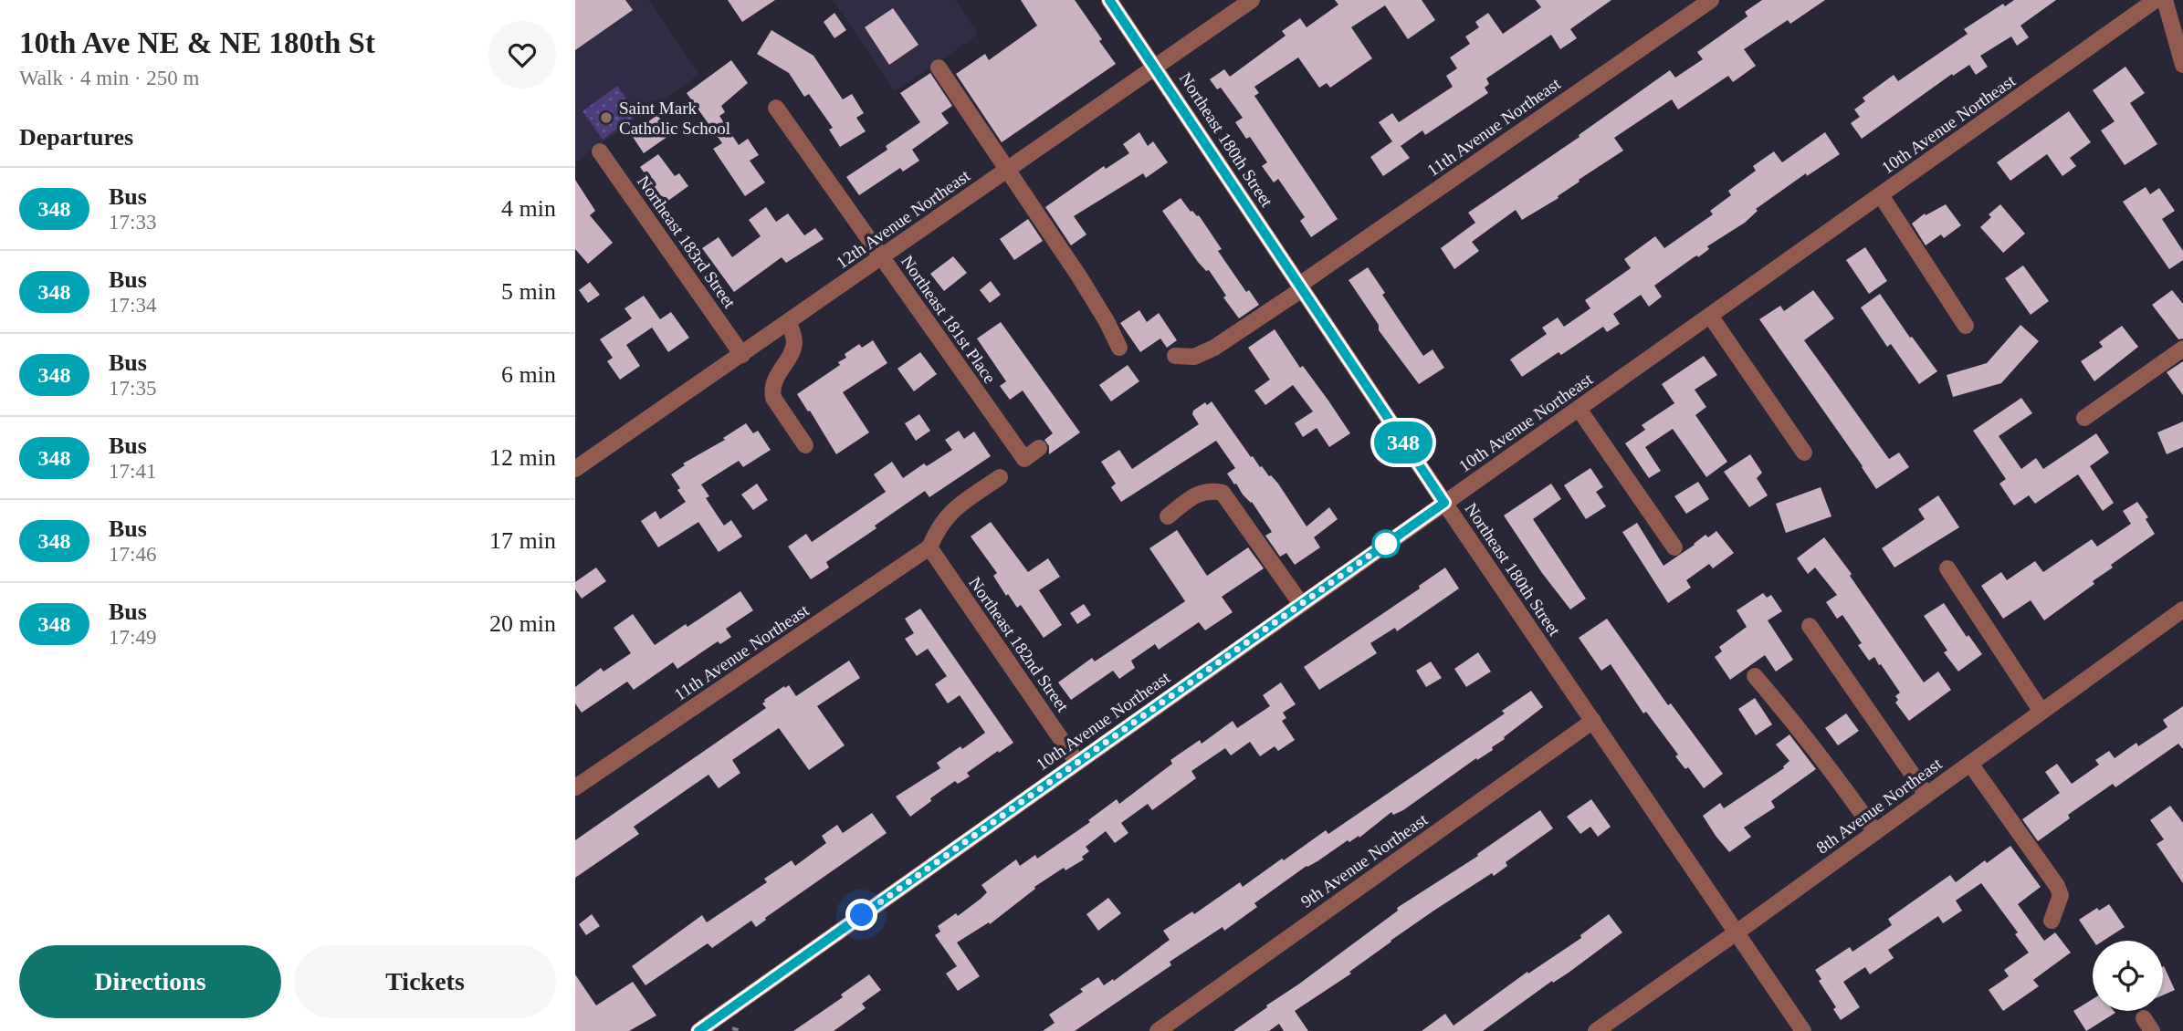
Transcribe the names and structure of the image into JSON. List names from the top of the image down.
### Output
{
  "streets": {
    "street": [
      "10th Avenue Northeast",
      "11th Avenue Northeast",
      "Northeast 180th Street",
      "12th Avenue Northeast",
      "Northeast 183rd Street",
      "Northeast 181st Place",
      "Northeast 182nd Street",
      "8th Avenue Northeast",
      "9th Avenue Northeast"
    ]
  },
  "crossings": [
    ["10th Avenue Northeast", "Northeast 180th Street"],
    ["10th Avenue Northeast", "Northeast 182nd Street"],
    ["11th Avenue Northeast", "Northeast 180th Street"],
    ["11th Avenue Northeast", "Northeast 182nd Street"],
    ["Northeast 180th Street", "12th Avenue Northeast"],
    ["Northeast 180th Street", "8th Avenue Northeast"],
    ["Northeast 180th Street", "9th Avenue Northeast"],
    ["12th Avenue Northeast", "Northeast 183rd Street"],
    ["12th Avenue Northeast", "Northeast 181st Place"]
  ],
  "places": ["Saint Mark Catholic School"],
  "lines": ["bus line 348"],
  "page": {
    "heading": [
      ["10th Ave NE & NE 180th St", "Walk · 4 min · 250 m"],
      "Departures"
    ],
    "on_map": "348",
    "list": [
      {
        "mark": "348",
        "name": "Bus",
        "note": "17:33",
        "value": "4 min"
      },
      {
        "mark": "348",
        "name": "Bus",
        "note": "17:34",
        "value": "5 min"
      },
      {
        "mark": "348",
        "name": "Bus",
        "note": "17:35",
        "value": "6 min"
      },
      {
        "mark": "348",
        "name": "Bus",
        "note": "17:41",
        "value": "12 min"
      },
      {
        "mark": "348",
        "name": "Bus",
        "note": "17:46",
        "value": "17 min"
      },
      {
        "mark": "348",
        "name": "Bus",
        "note": "17:49",
        "value": "20 min"
      }
    ],
    "buttons": ["Directions", "Tickets"]
  }
}
